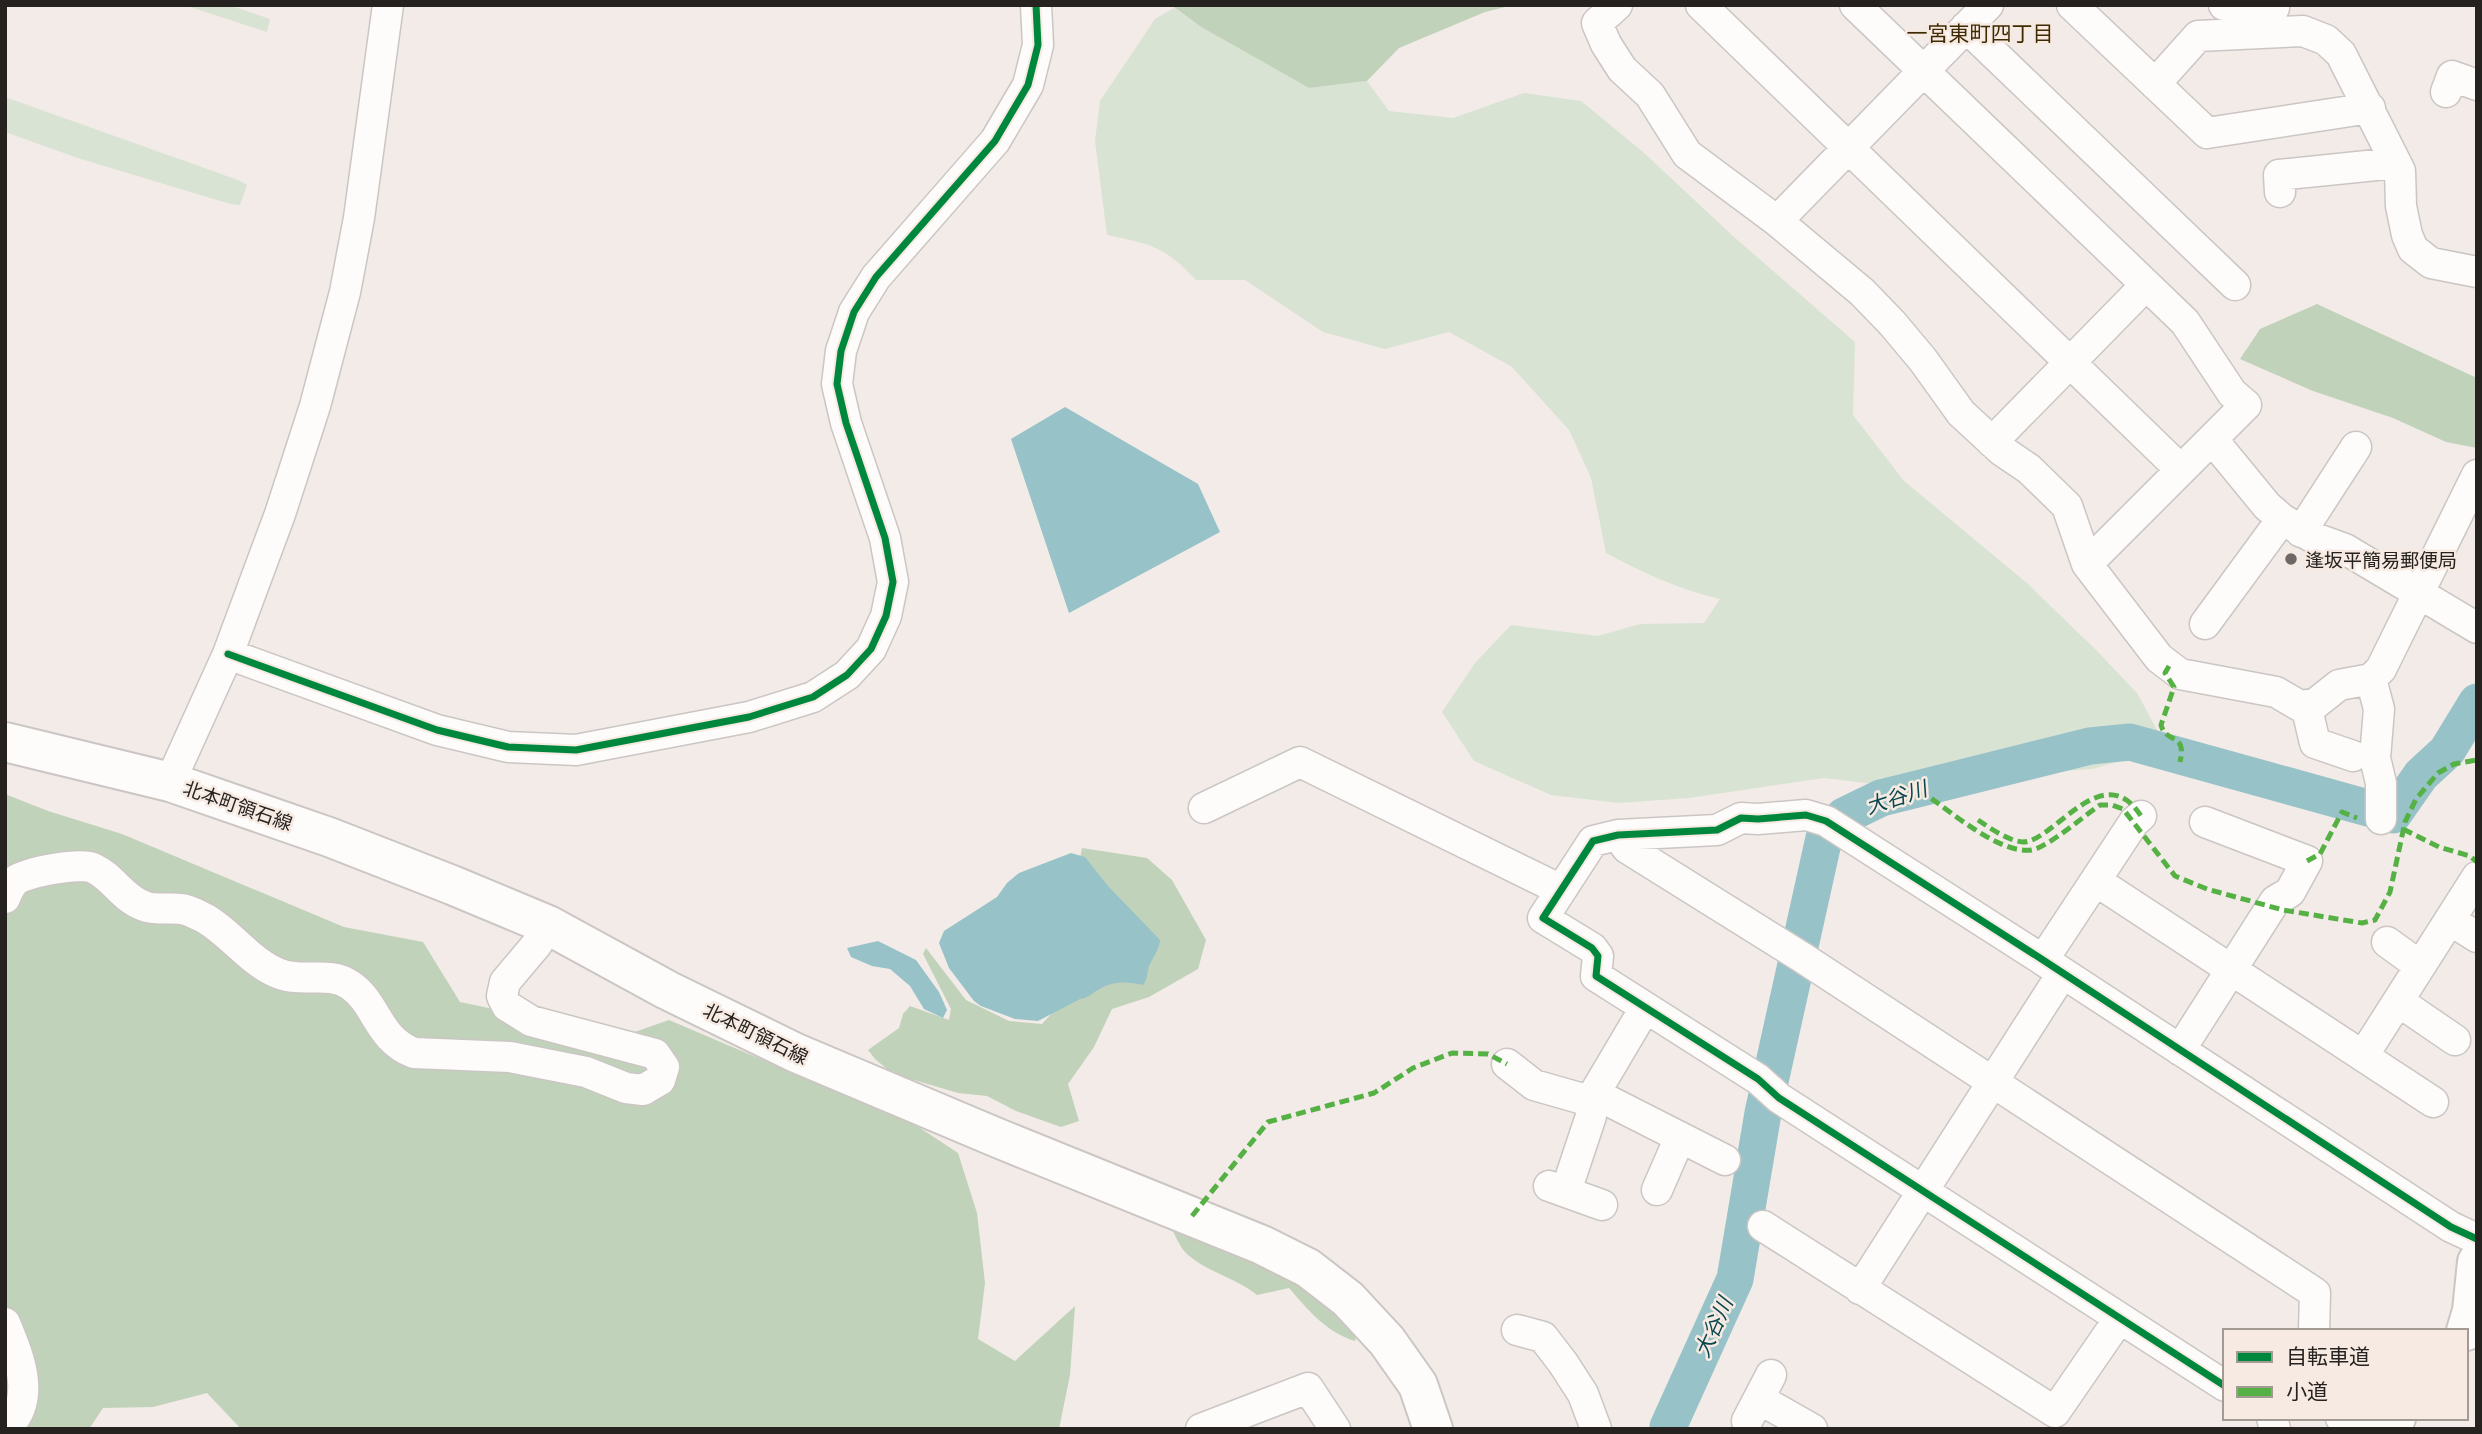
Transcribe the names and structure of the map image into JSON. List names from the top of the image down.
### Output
{
  "streets": {
    "main road": ["北本町領石線"]
  },
  "districts": ["一宮東町四丁目"],
  "water": ["大谷川"],
  "places": ["逢坂平簡易郵便局"],
  "legend": ["自転車道", "小道"]
}
